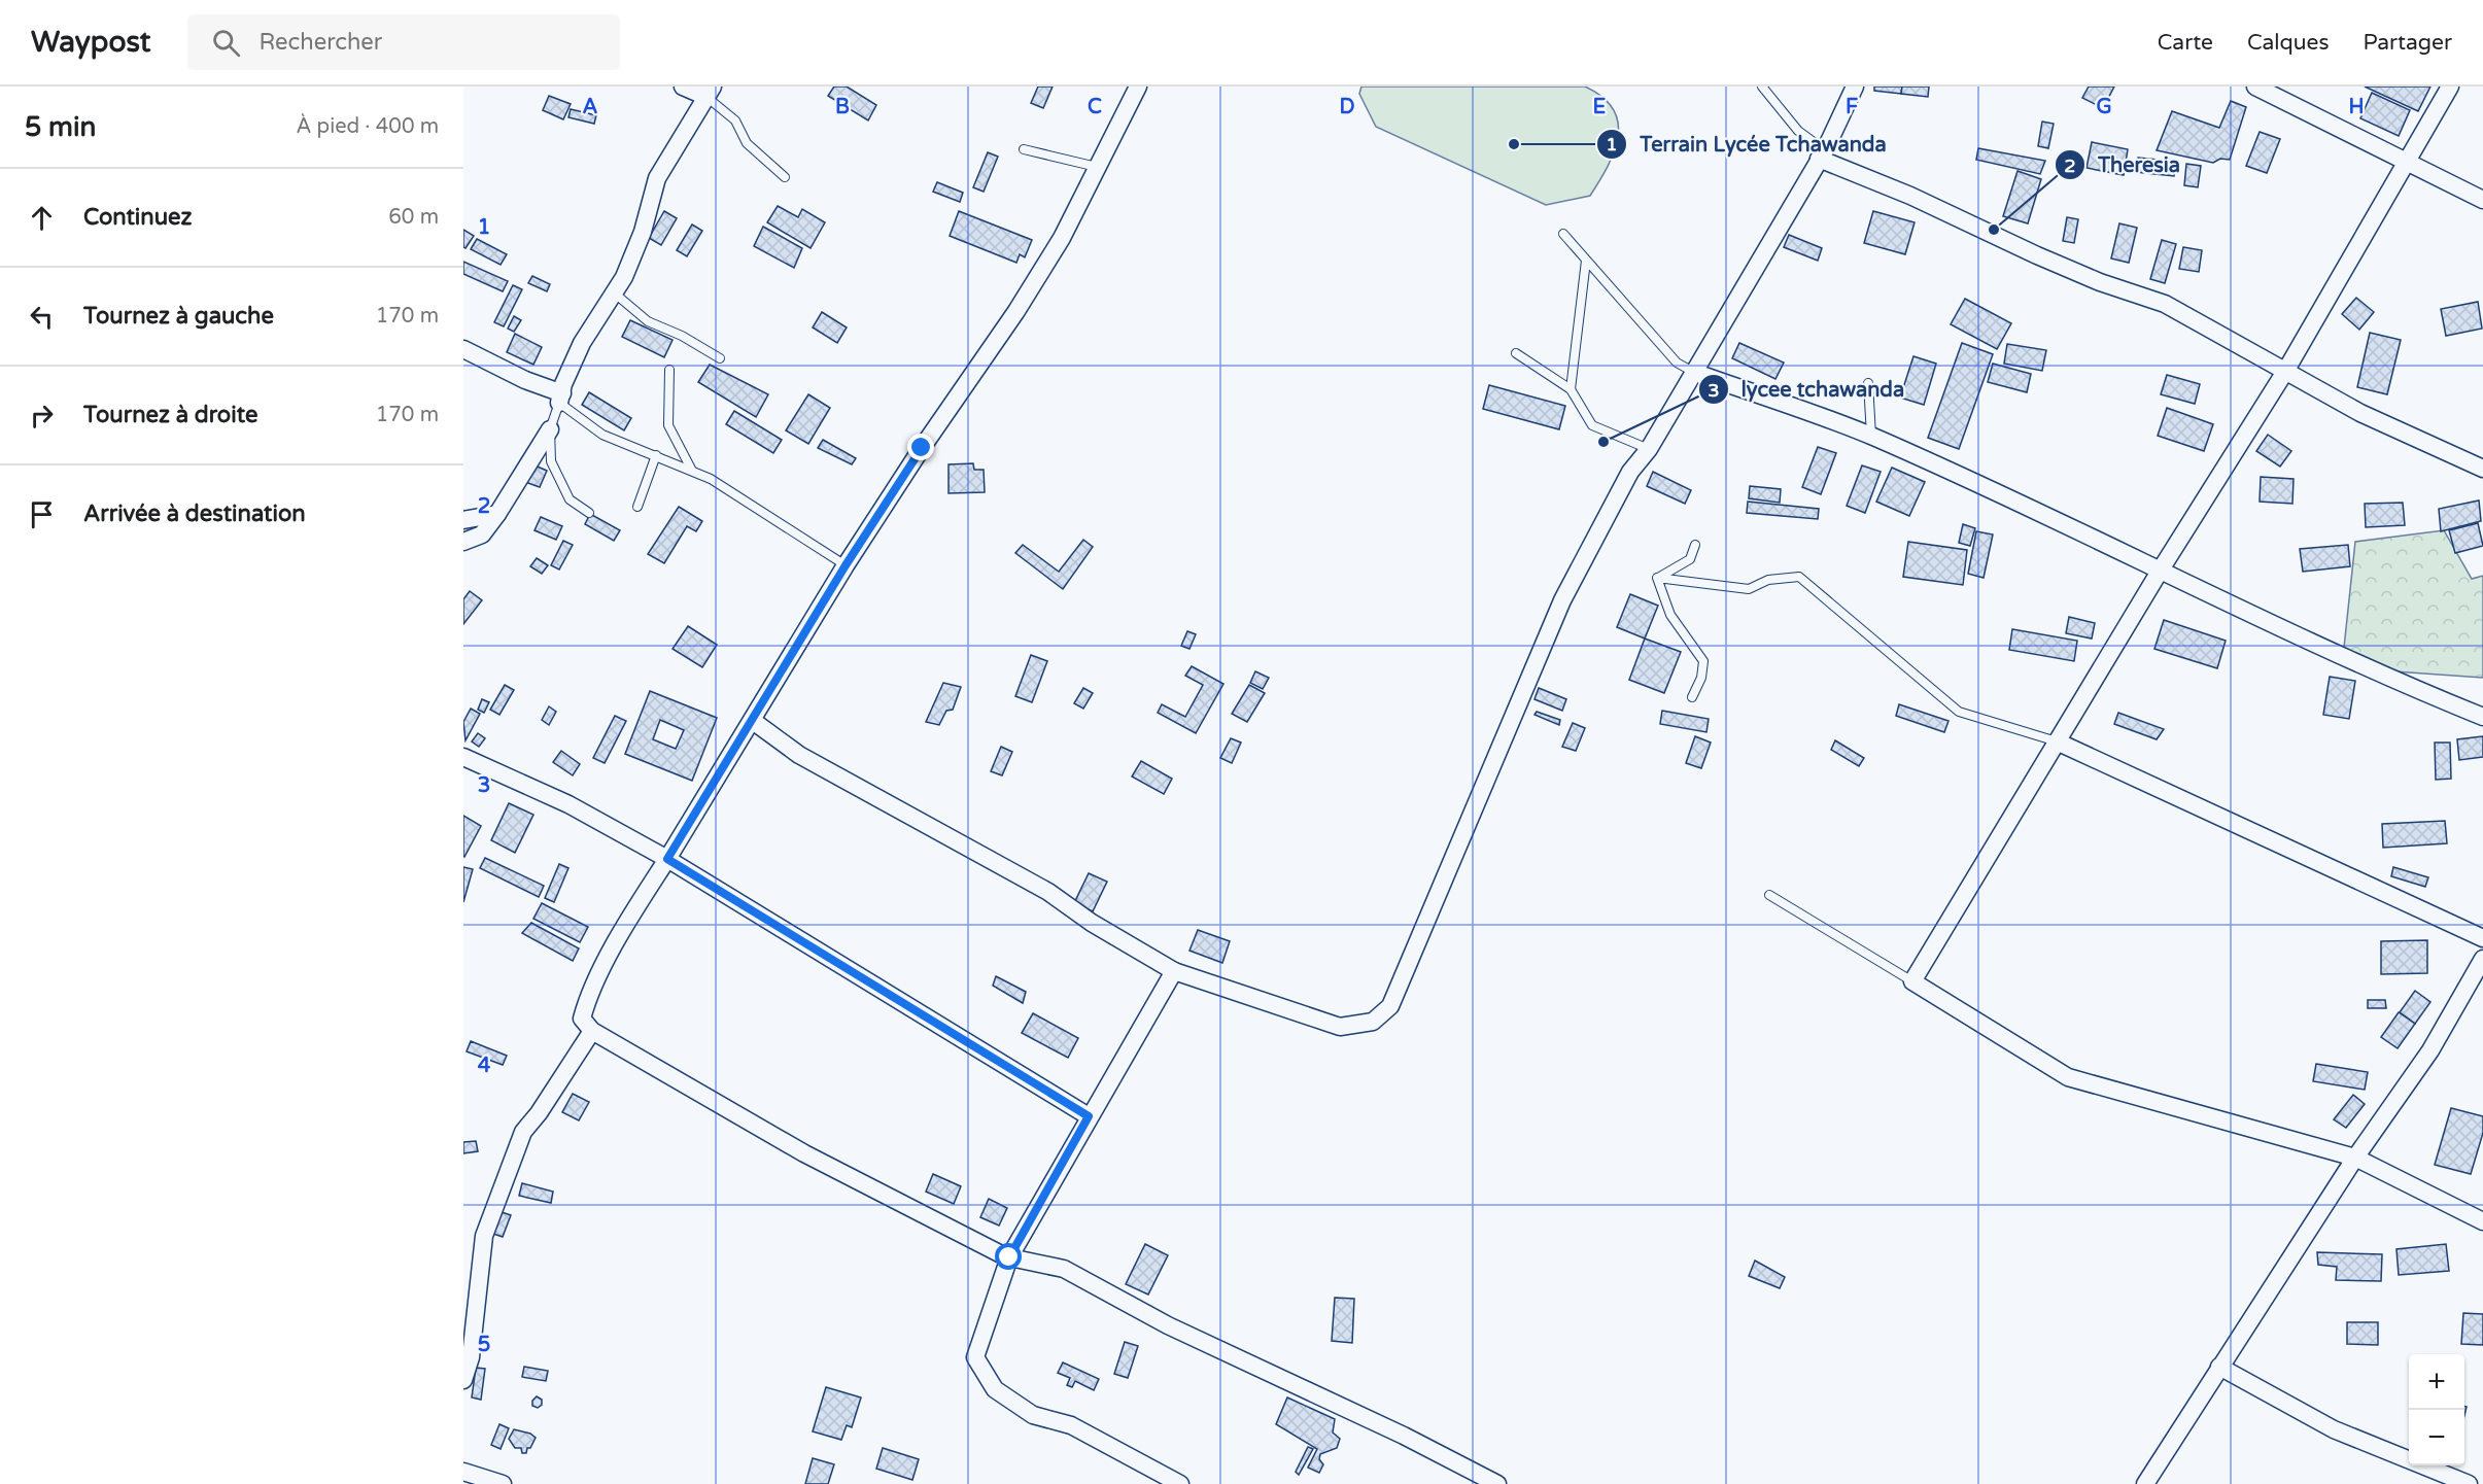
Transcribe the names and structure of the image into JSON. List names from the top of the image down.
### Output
{
  "places": ["Terrain Lycée Tchawanda", "Theresia", "lycee tchawanda"],
  "page": {
    "header": "Waypost",
    "search": "Rechercher",
    "nav": ["Carte", "Calques", "Partager"],
    "heading": ["5 min", "À pied · 400 m"],
    "list": [
      ["Continuez", "60 m"],
      ["Tournez à gauche", "170 m"],
      ["Tournez à droite", "170 m"],
      "Arrivée à destination"
    ],
    "map_buttons": ["+", "−"]
  },
  "grid": {
    "columns": [
      "A",
      "B",
      "C",
      "D",
      "E",
      "F",
      "G",
      "H"
    ],
    "rows": [
      "1",
      "2",
      "3",
      "4",
      "5"
    ]
  }
}
